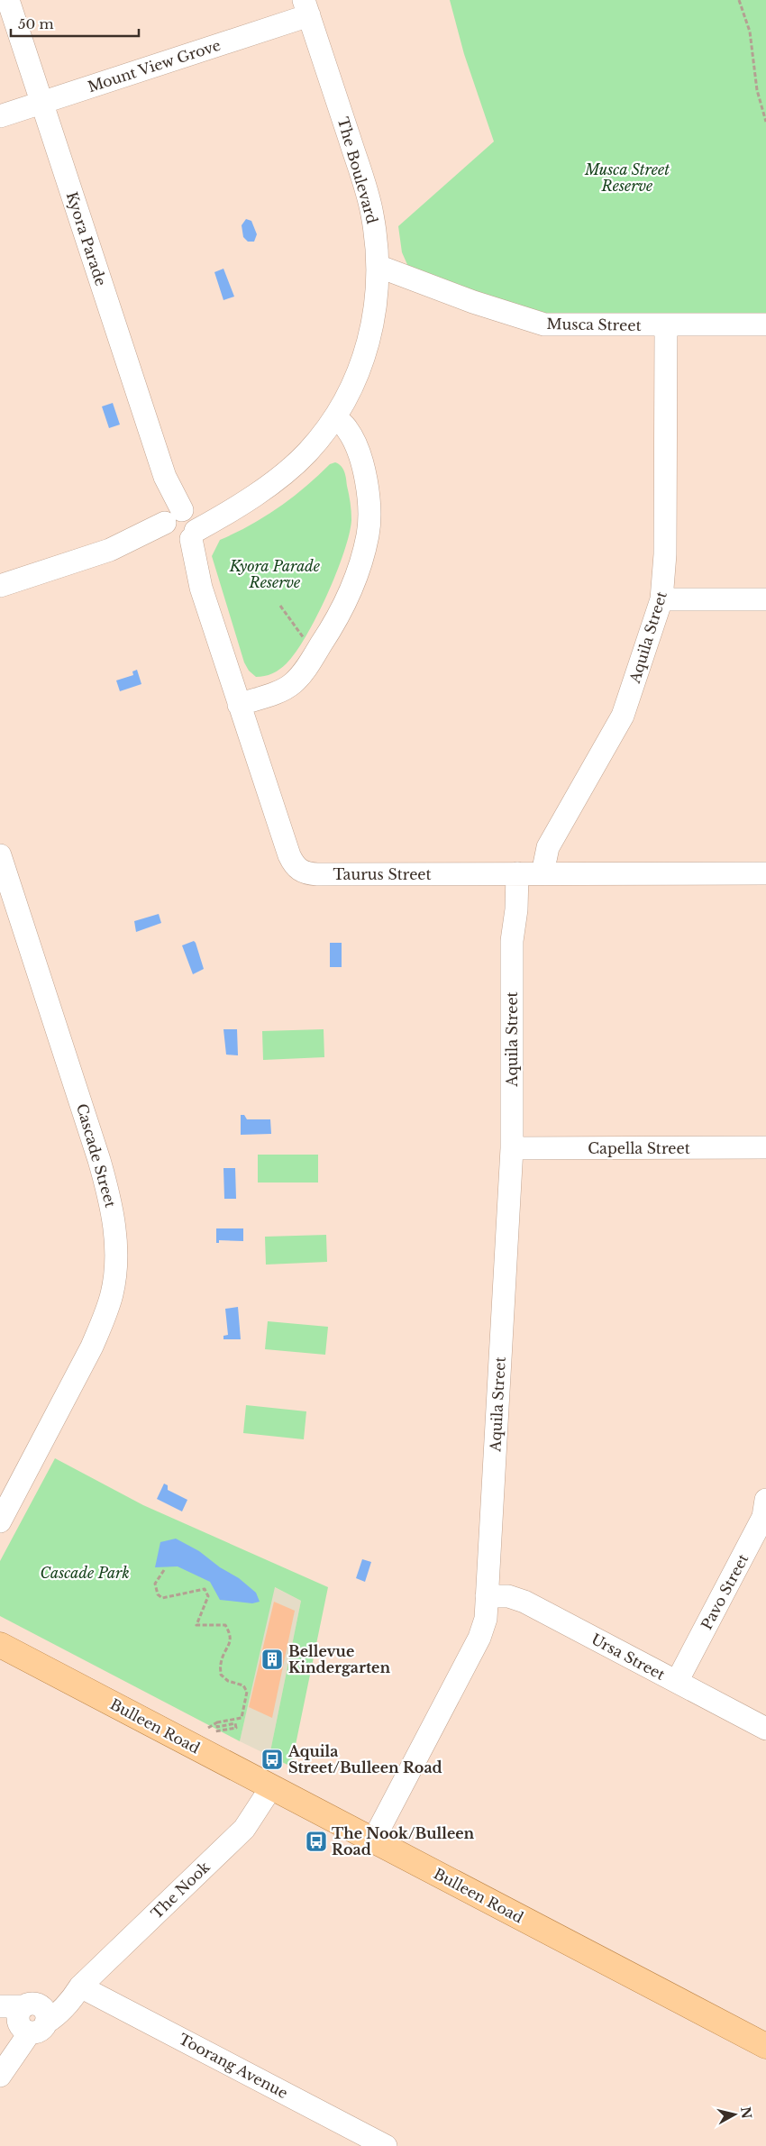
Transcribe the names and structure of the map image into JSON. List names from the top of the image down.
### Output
{
  "streets": {
    "main road": ["Bulleen Road"],
    "street": [
      "Mount View Grove",
      "The Boulevard",
      "Kyora Parade",
      "Musca Street",
      "Aquila Street",
      "Taurus Street",
      "Capella Street",
      "Cascade Street",
      "Pavo Street",
      "Ursa Street",
      "The Nook",
      "Toorang Avenue"
    ]
  },
  "crossings": [
    ["Mount View Grove", "The Boulevard"],
    ["Mount View Grove", "Kyora Parade"],
    ["The Boulevard", "Kyora Parade"],
    ["The Boulevard", "Musca Street"],
    ["The Boulevard", "Taurus Street"],
    ["Kyora Parade", "Taurus Street"],
    ["Musca Street", "Aquila Street"],
    ["Aquila Street", "Taurus Street"],
    ["Aquila Street", "Capella Street"],
    ["Aquila Street", "Ursa Street"],
    ["Aquila Street", "Bulleen Road"],
    ["Pavo Street", "Ursa Street"],
    ["Bulleen Road", "The Nook"],
    ["The Nook", "Toorang Avenue"]
  ],
  "parks": ["Musca Street Reserve", "Kyora Parade Reserve", "Cascade Park"],
  "places": {
    "building": ["Bellevue Kindergarten"],
    "bus stop": ["Aquila Street/Bulleen Road", "The Nook/Bulleen Road"]
  },
  "scale_bar": "50 m",
  "north": "right"
}
